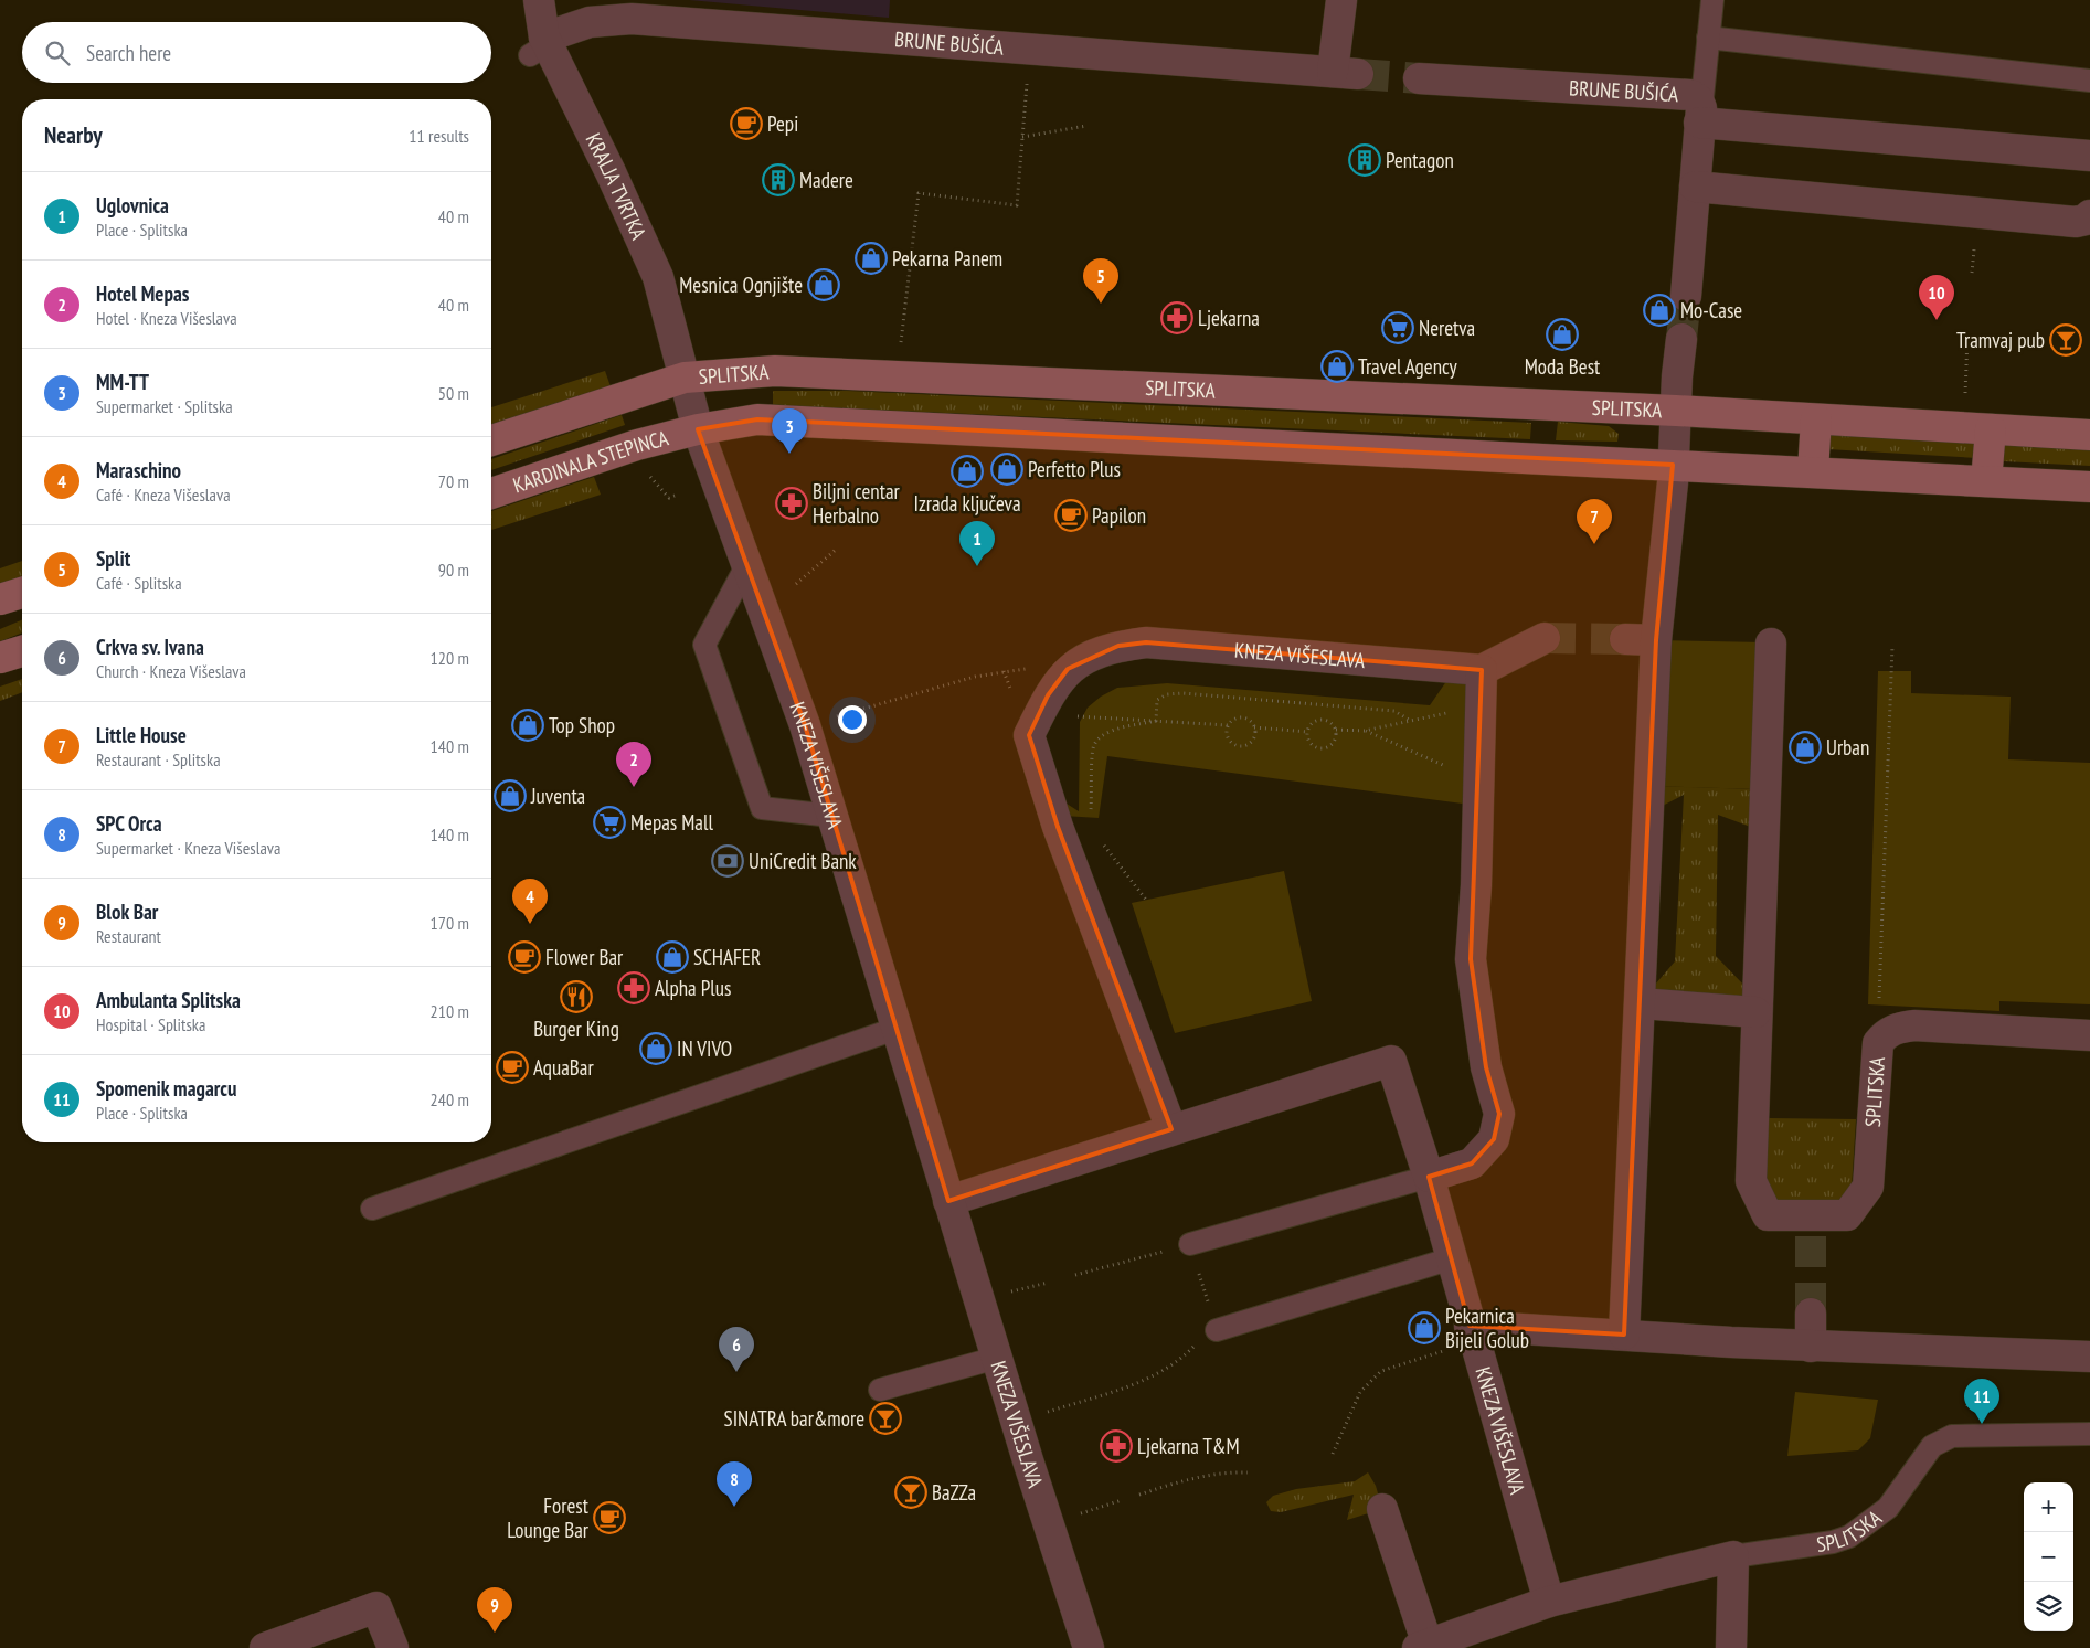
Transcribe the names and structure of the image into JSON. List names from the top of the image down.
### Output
{
  "streets": {
    "main road": ["SPLITSKA", "KARDINALA STEPINCA"],
    "street": ["BRUNE BUŠIĆA", "KRALJA TVRTKA", "KNEZA VIŠESLAVA"]
  },
  "crossings": [
    ["BRUNE BUŠIĆA", "KRALJA TVRTKA"],
    ["KRALJA TVRTKA", "SPLITSKA"],
    ["KRALJA TVRTKA", "KARDINALA STEPINCA"],
    ["KRALJA TVRTKA", "KNEZA VIŠESLAVA"],
    ["SPLITSKA", "KNEZA VIŠESLAVA"],
    ["KARDINALA STEPINCA", "KNEZA VIŠESLAVA"]
  ],
  "places": {
    "cafe": [
      "Pepi",
      "Papilon",
      "Flower Bar",
      "AquaBar",
      "Forest Lounge Bar"
    ],
    "building": ["Pentagon", "Madere"],
    "shop": [
      "Pekarna Panem",
      "Mesnica Ognjište",
      "Mo-Case",
      "Moda Best",
      "Travel Agency",
      "Perfetto Plus",
      "Izrada ključeva",
      "Top Shop",
      "Urban",
      "Juventa",
      "SCHAFER",
      "IN VIVO",
      "Pekarnica Bijeli Golub"
    ],
    "pharmacy": [
      "Ljekarna",
      "Biljni centar Herbalno",
      "Alpha Plus",
      "Ljekarna T&M"
    ],
    "supermarket": ["Neretva", "Mepas Mall"],
    "bar": ["Tramvaj pub", "SINATRA bar&more", "BaZZa"],
    "bank": ["UniCredit Bank"],
    "restaurant": ["Burger King"]
  },
  "page": {
    "search": "Search here",
    "heading": ["Nearby", "11 results"],
    "list": [
      {
        "mark": "1",
        "name": "Uglovnica",
        "note": "Place · Splitska",
        "value": "40 m"
      },
      {
        "mark": "2",
        "name": "Hotel Mepas",
        "note": "Hotel · Kneza Višeslava",
        "value": "40 m"
      },
      {
        "mark": "3",
        "name": "MM-TT",
        "note": "Supermarket · Splitska",
        "value": "50 m"
      },
      {
        "mark": "4",
        "name": "Maraschino",
        "note": "Café · Kneza Višeslava",
        "value": "70 m"
      },
      {
        "mark": "5",
        "name": "Split",
        "note": "Café · Splitska",
        "value": "90 m"
      },
      {
        "mark": "6",
        "name": "Crkva sv. Ivana",
        "note": "Church · Kneza Višeslava",
        "value": "120 m"
      },
      {
        "mark": "7",
        "name": "Little House",
        "note": "Restaurant · Splitska",
        "value": "140 m"
      },
      {
        "mark": "8",
        "name": "SPC Orca",
        "note": "Supermarket · Kneza Višeslava",
        "value": "140 m"
      },
      {
        "mark": "9",
        "name": "Blok Bar",
        "note": "Restaurant",
        "value": "170 m"
      },
      {
        "mark": "10",
        "name": "Ambulanta Splitska",
        "note": "Hospital · Splitska",
        "value": "210 m"
      },
      {
        "mark": "11",
        "name": "Spomenik magarcu",
        "note": "Place · Splitska",
        "value": "240 m"
      }
    ],
    "pins": [
      "5",
      "10",
      "3",
      "7",
      "1",
      "2",
      "4",
      "6",
      "11",
      "8",
      "9"
    ],
    "map_buttons": ["+", "−"]
  }
}
